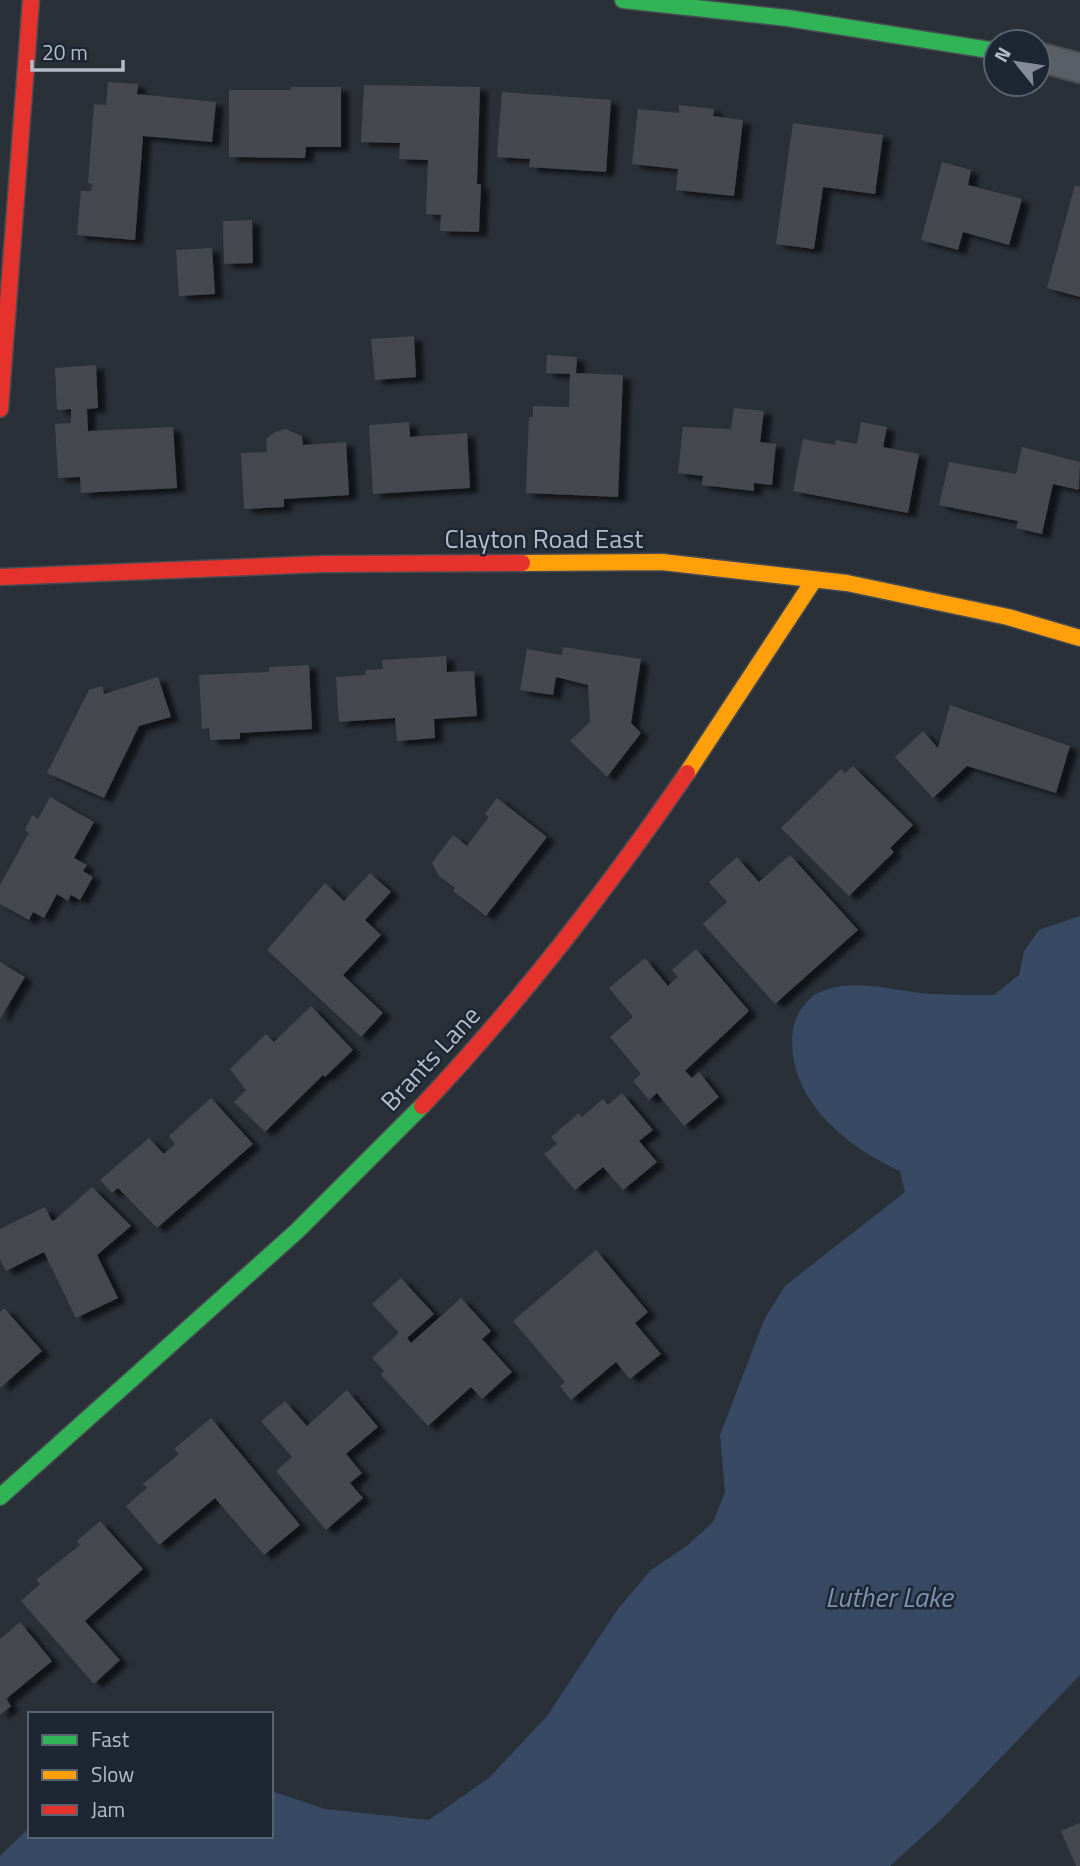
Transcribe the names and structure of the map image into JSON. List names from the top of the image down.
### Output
{
  "streets": {
    "street": ["Clayton Road East", "Brants Lane"]
  },
  "crossings": [
    ["Clayton Road East", "Brants Lane"]
  ],
  "water": ["Luther Lake"],
  "legend": ["Fast", "Slow", "Jam"],
  "scale_bar": "20 m",
  "north": "top left"
}
